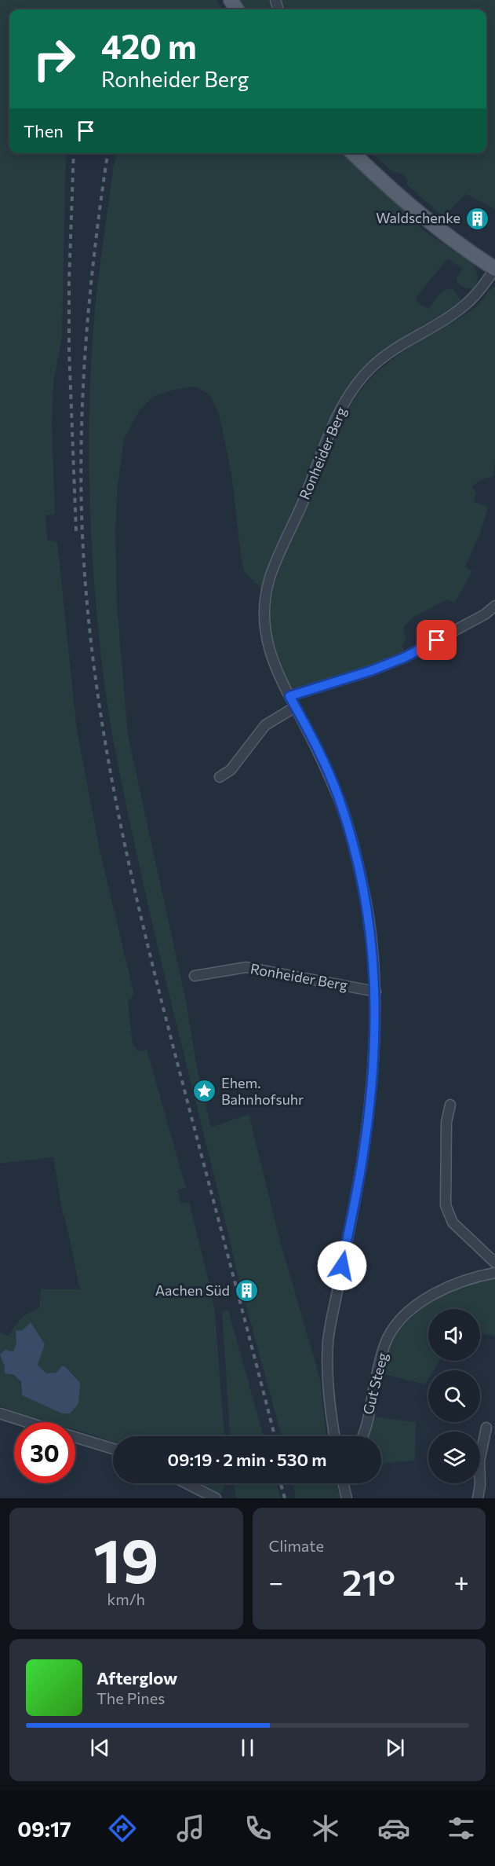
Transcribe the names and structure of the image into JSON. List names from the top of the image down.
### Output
{
  "streets": {
    "street": ["Ronheider Berg", "Gut Steeg"]
  },
  "places": {
    "building": ["Waldschenke", "Aachen Süd"],
    "place": ["Ehem. Bahnhofsuhr"]
  },
  "page": {
    "turn": ["420 m", "Ronheider Berg"],
    "then": "Then",
    "limit": "30",
    "trip": "09:19 · 2 min · 530 m",
    "tile": [
      ["19", "km/h"],
      "Climate"
    ],
    "heat": ["−", "21°", "+"],
    "song": ["Afterglow", "The Pines"],
    "tabs": "09:17"
  }
}
